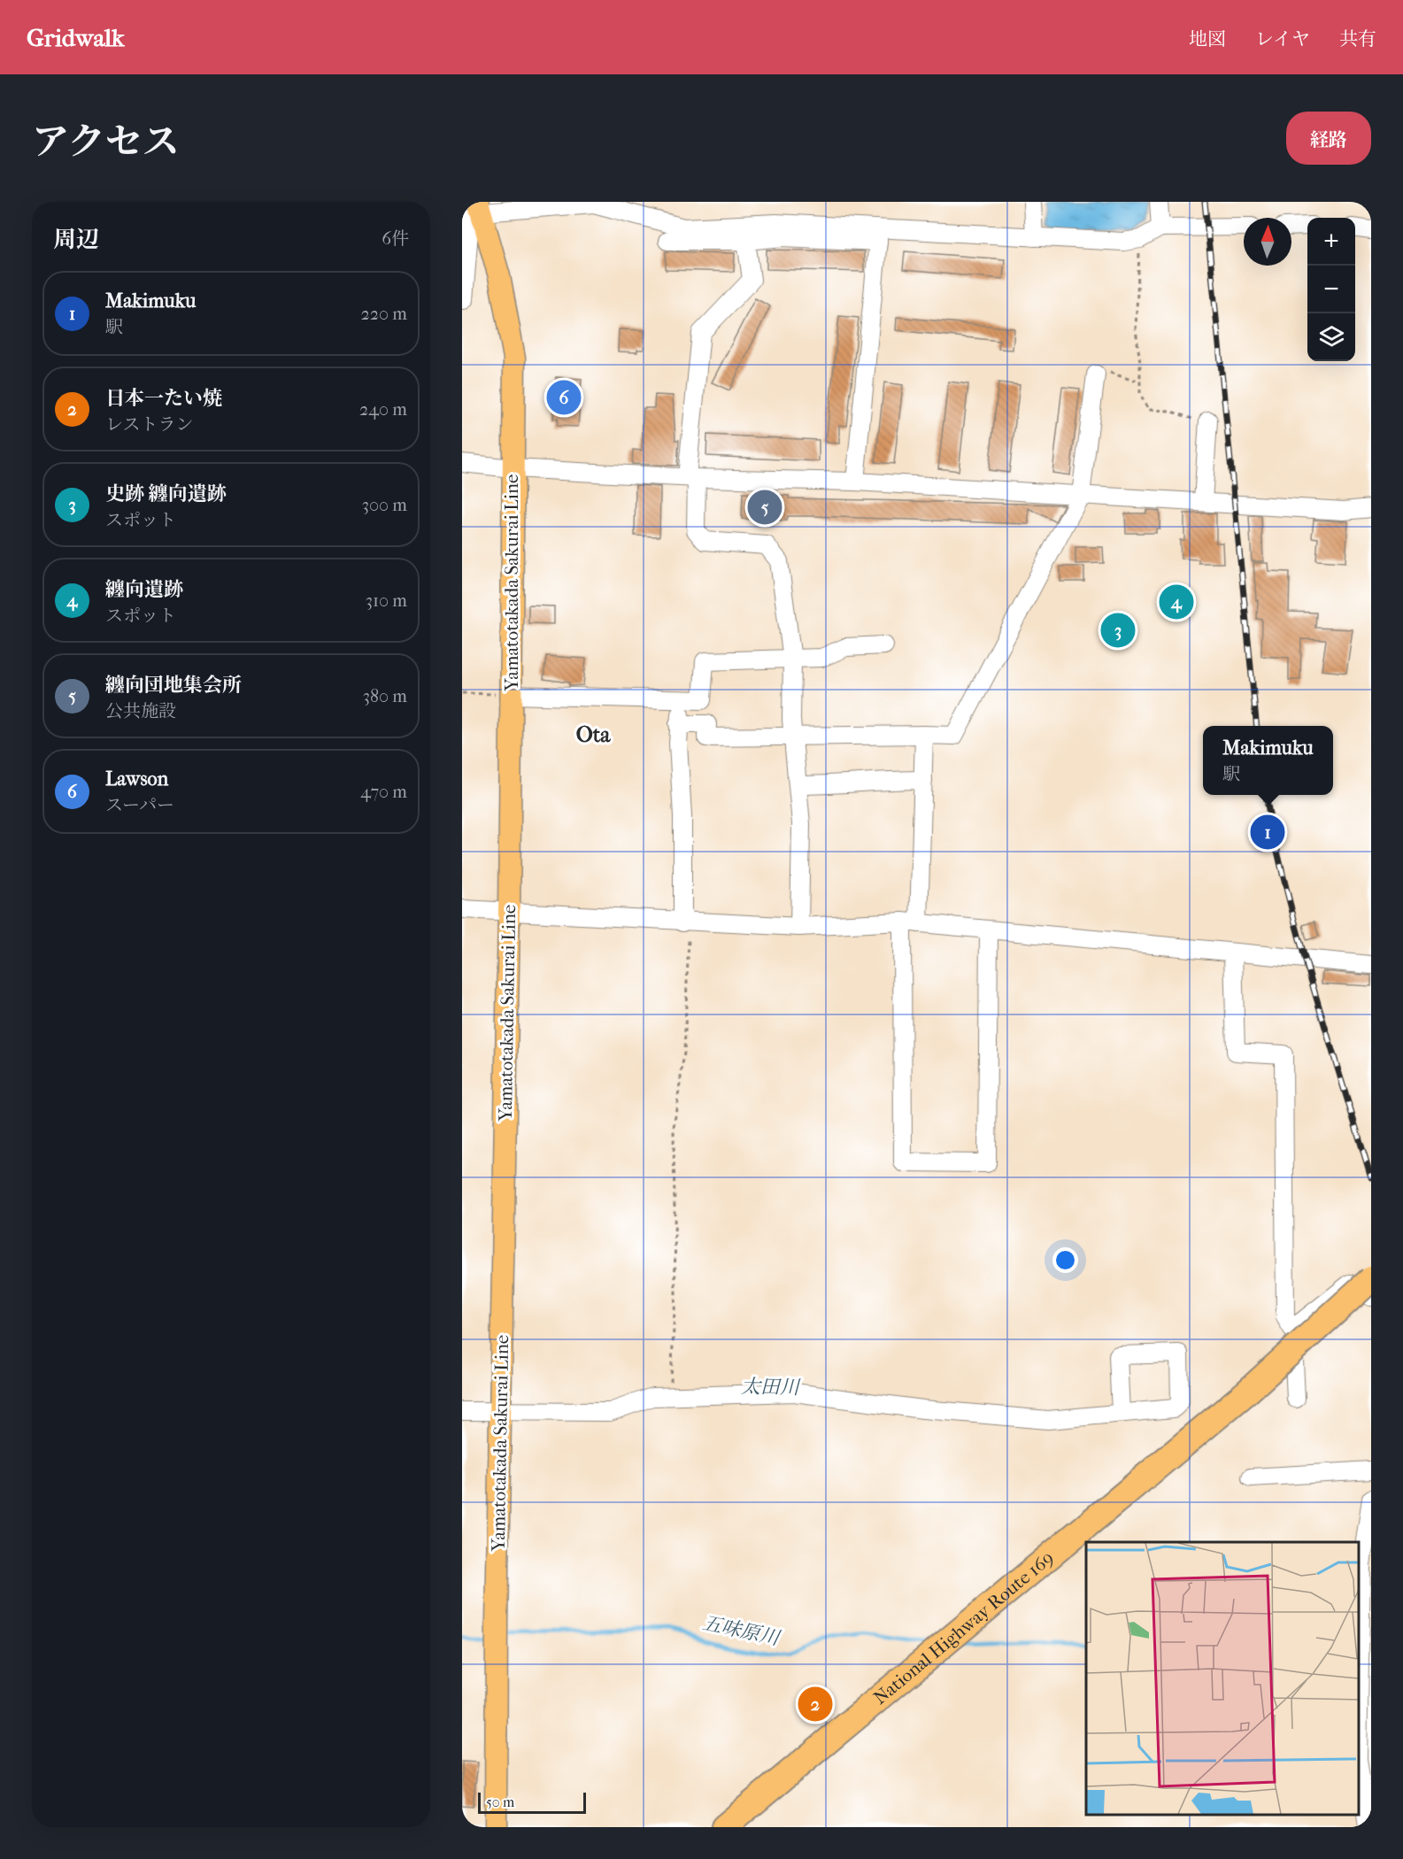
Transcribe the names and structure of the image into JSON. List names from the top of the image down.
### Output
{
  "streets": {
    "highway": ["National Highway Route 169"],
    "main road": ["Yamatotakada Sakurai Line"]
  },
  "districts": ["Ota"],
  "water": ["太田川", "五味原川"],
  "scale_bar": "50 m",
  "north": "top",
  "page": {
    "header": "Gridwalk",
    "nav": ["地図", "レイヤ", "共有"],
    "title": "アクセス",
    "buttons": "経路",
    "heading": ["周辺", "6件"],
    "map_buttons": ["+", "−"],
    "list": [
      {
        "mark": "1",
        "name": "Makimuku",
        "note": "駅",
        "value": "220 m"
      },
      {
        "mark": "2",
        "name": "日本一たい焼",
        "note": "レストラン",
        "value": "240 m"
      },
      {
        "mark": "3",
        "name": "史跡 纏向遺跡",
        "note": "スポット",
        "value": "300 m"
      },
      {
        "mark": "4",
        "name": "纏向遺跡",
        "note": "スポット",
        "value": "310 m"
      },
      {
        "mark": "5",
        "name": "纏向団地集会所",
        "note": "公共施設",
        "value": "380 m"
      },
      {
        "mark": "6",
        "name": "Lawson",
        "note": "スーパー",
        "value": "470 m"
      }
    ],
    "pins": [
      "6",
      "5",
      "4",
      "3",
      "1",
      "2"
    ],
    "popup": ["Makimuku", "駅"],
    "scale": "50 m"
  }
}
